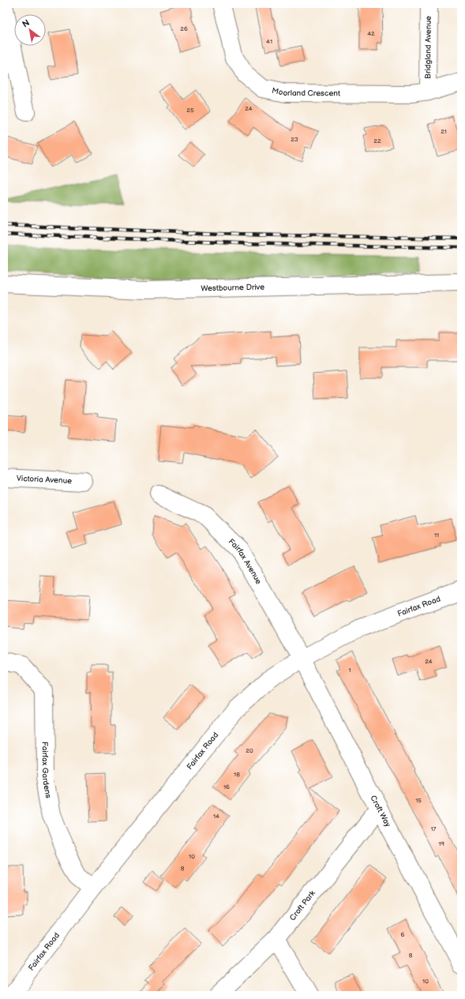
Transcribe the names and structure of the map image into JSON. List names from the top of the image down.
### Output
{
  "streets": {
    "street": [
      "Bridgland Avenue",
      "Moorland Crescent",
      "Westbourne Drive",
      "Victoria Avenue",
      "Fairfax Avenue",
      "Fairfax Road",
      "Fairfax Gardens",
      "Croft Way",
      "Croft Park"
    ]
  },
  "crossings": [
    ["Bridgland Avenue", "Moorland Crescent"],
    ["Fairfax Avenue", "Fairfax Road"],
    ["Fairfax Avenue", "Croft Way"],
    ["Fairfax Road", "Fairfax Gardens"],
    ["Fairfax Road", "Croft Way"],
    ["Croft Way", "Croft Park"]
  ],
  "house_numbers": [
    "26",
    "42",
    "41",
    "24",
    "25",
    "21",
    "23",
    "22",
    "11",
    "24",
    "1",
    "20",
    "18",
    "16",
    "15",
    "14",
    "17",
    "19",
    "10",
    "8",
    "6",
    "8",
    "10"
  ],
  "north": "top left"
}
